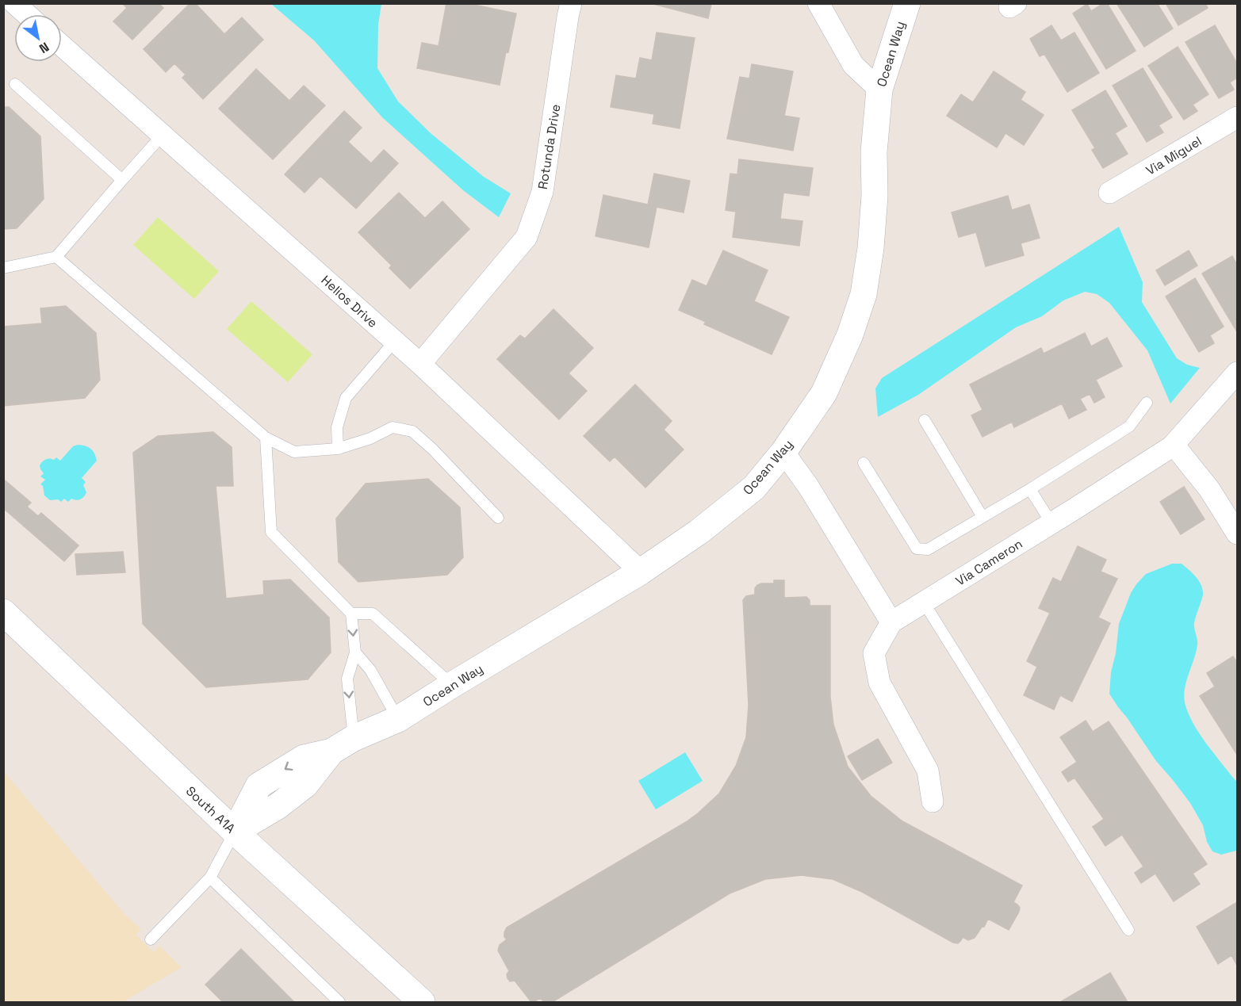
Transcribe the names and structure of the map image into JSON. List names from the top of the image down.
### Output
{
  "streets": {
    "street": [
      "Ocean Way",
      "Rotunda Drive",
      "Via Miguel",
      "Helios Drive",
      "Via Cameron",
      "South A1A"
    ]
  },
  "crossings": [
    ["Ocean Way", "Helios Drive"],
    ["Ocean Way", "South A1A"],
    ["Rotunda Drive", "Helios Drive"]
  ],
  "north": "bottom right"
}
